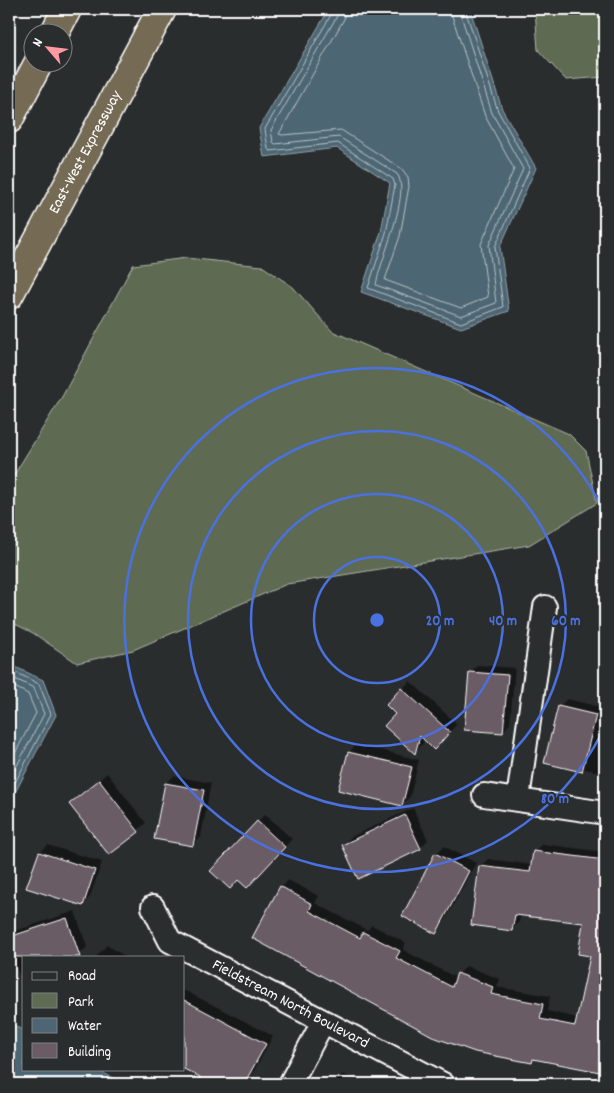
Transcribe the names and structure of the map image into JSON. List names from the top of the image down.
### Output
{
  "streets": {
    "highway": ["East-West Expressway"],
    "street": ["Fieldstream North Boulevard"]
  },
  "legend": [
    "Road",
    "Park",
    "Water",
    "Building"
  ],
  "north": "top left",
  "rings": [
    "20 m",
    "40 m",
    "60 m",
    "80 m"
  ]
}
